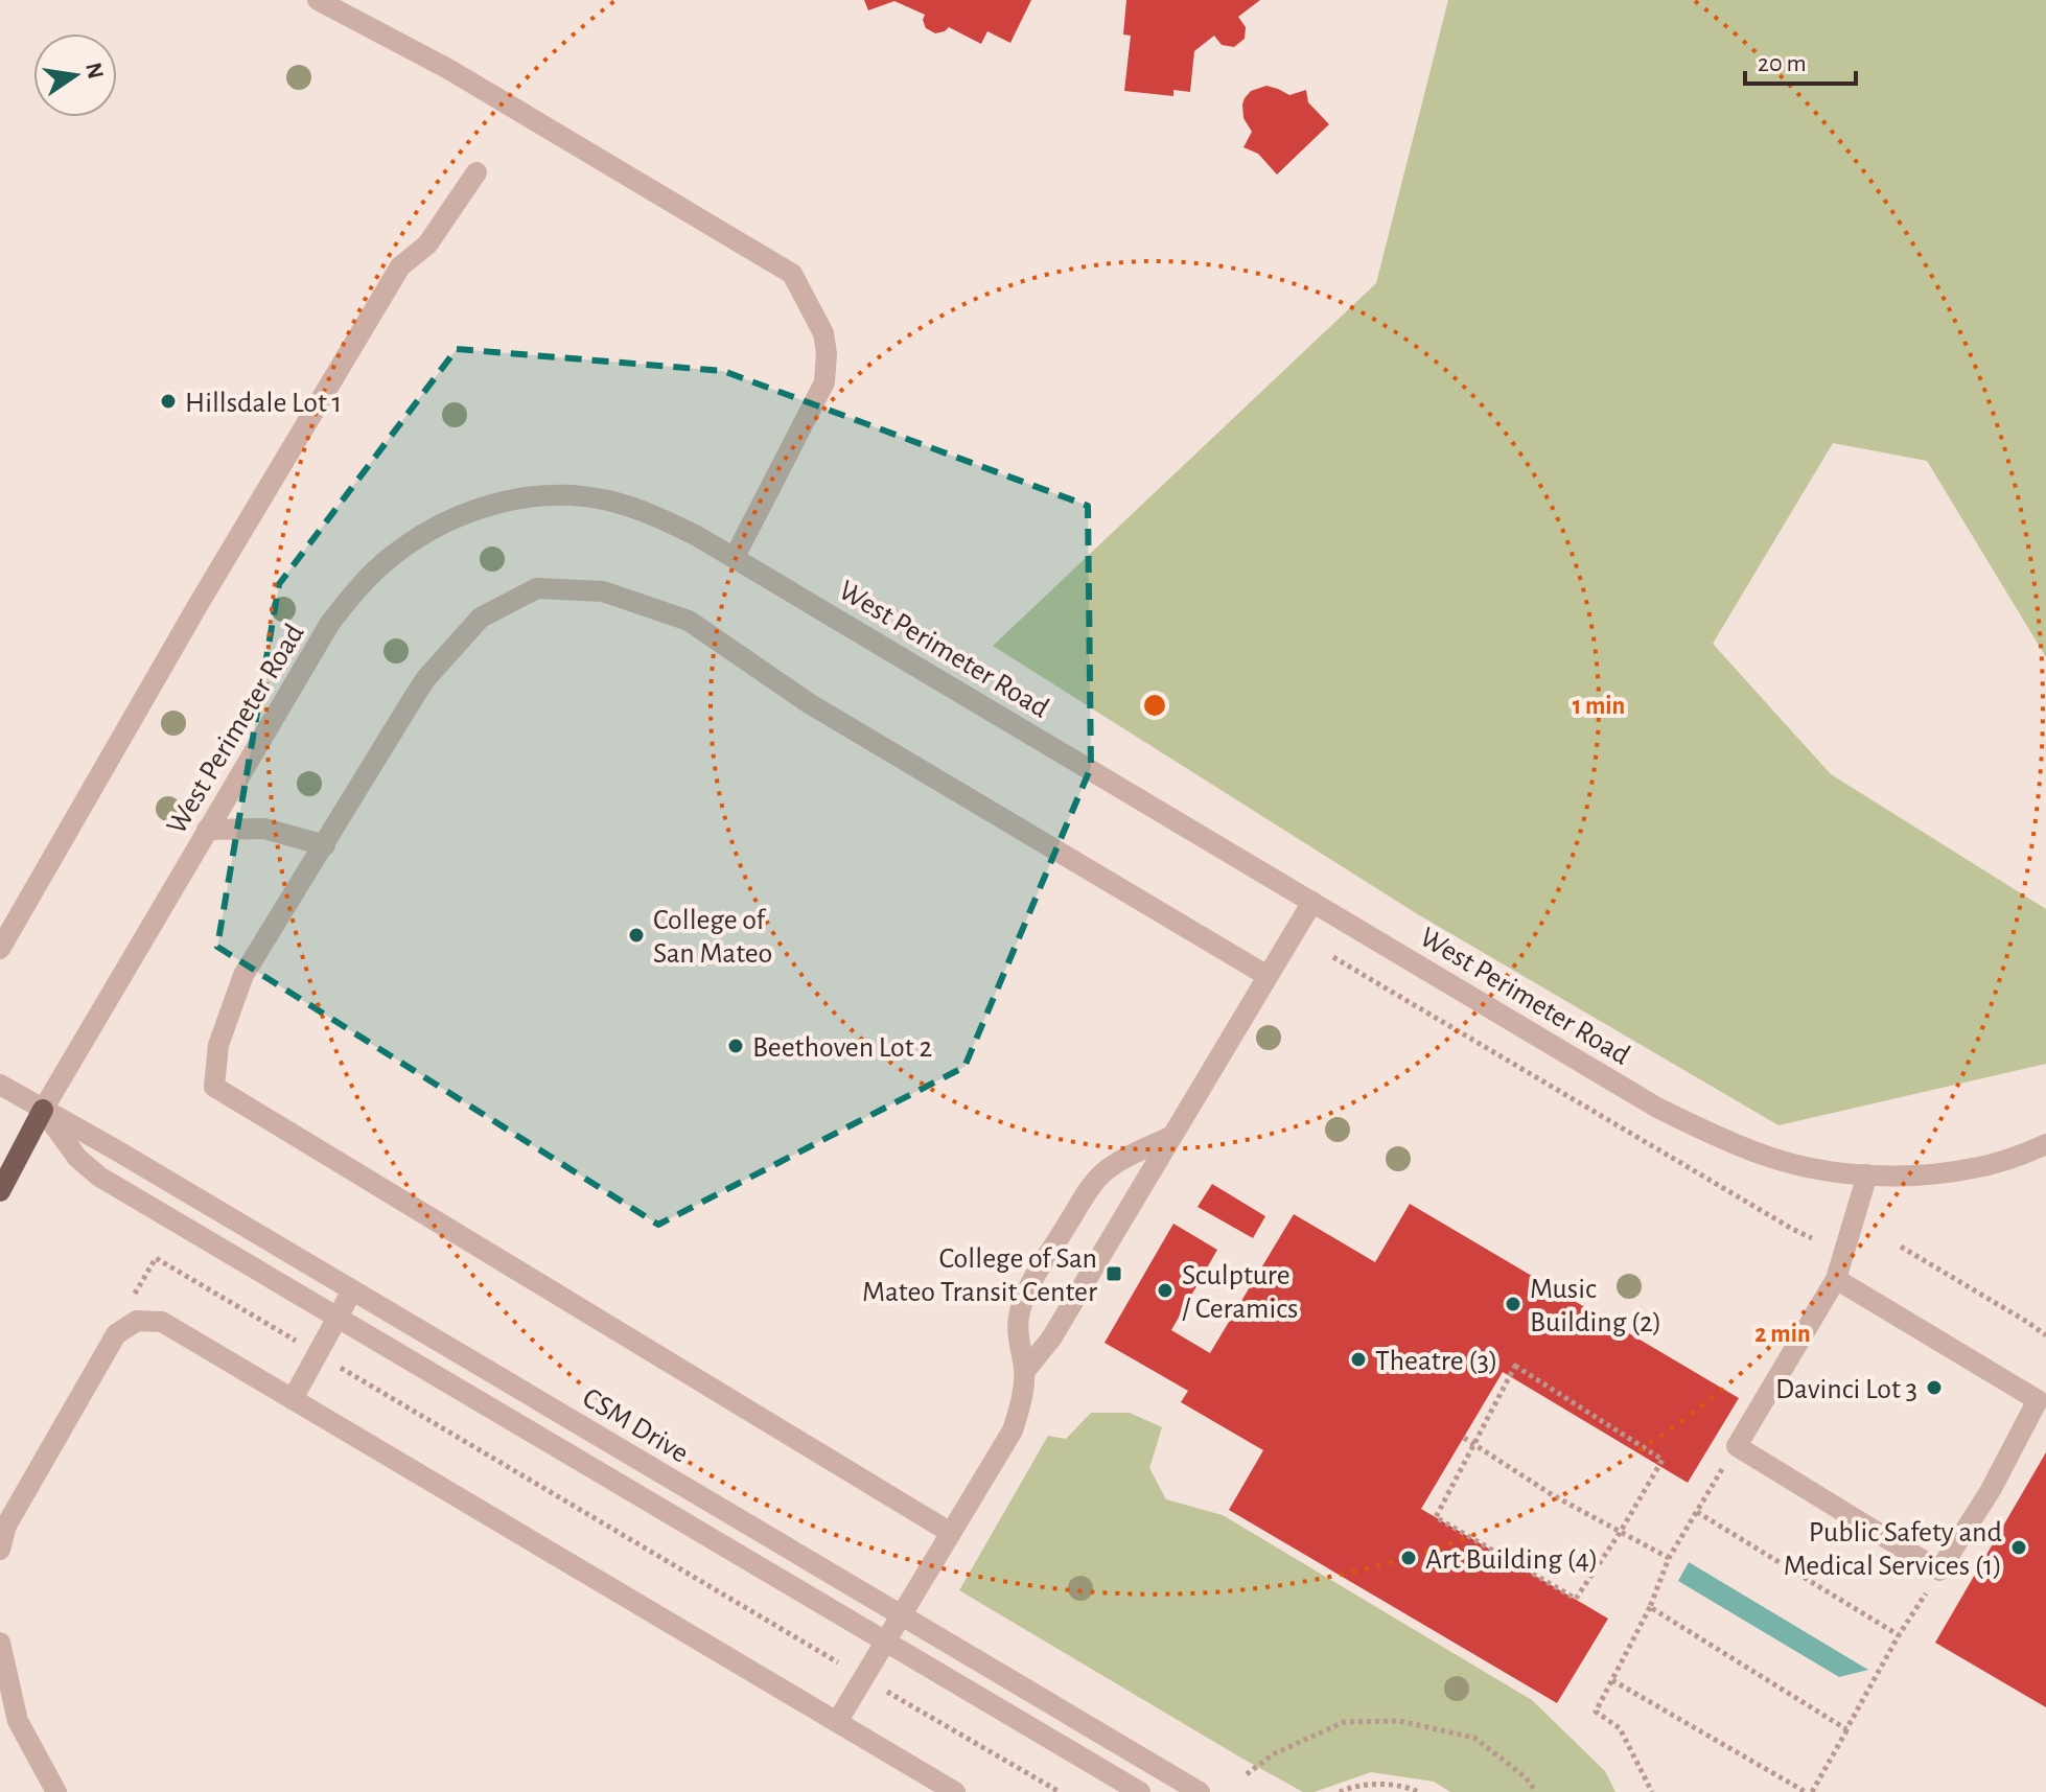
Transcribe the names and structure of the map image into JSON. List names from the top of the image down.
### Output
{
  "streets": {
    "street": ["West Perimeter Road", "CSM Drive"]
  },
  "crossings": [
    ["West Perimeter Road", "CSM Drive"]
  ],
  "places": {
    "other": [
      "Hillsdale Lot 1",
      "College of San Mateo",
      "Beethoven Lot 2",
      "Sculpture / Ceramics",
      "Music Building (2)",
      "Theatre (3)",
      "Davinci Lot 3",
      "Public Safety and Medical Services (1)",
      "Art Building (4)"
    ],
    "transit": ["College of San Mateo Transit Center"]
  },
  "scale_bar": "20 m",
  "north": "right",
  "rings": ["1 min", "2 min"]
}
